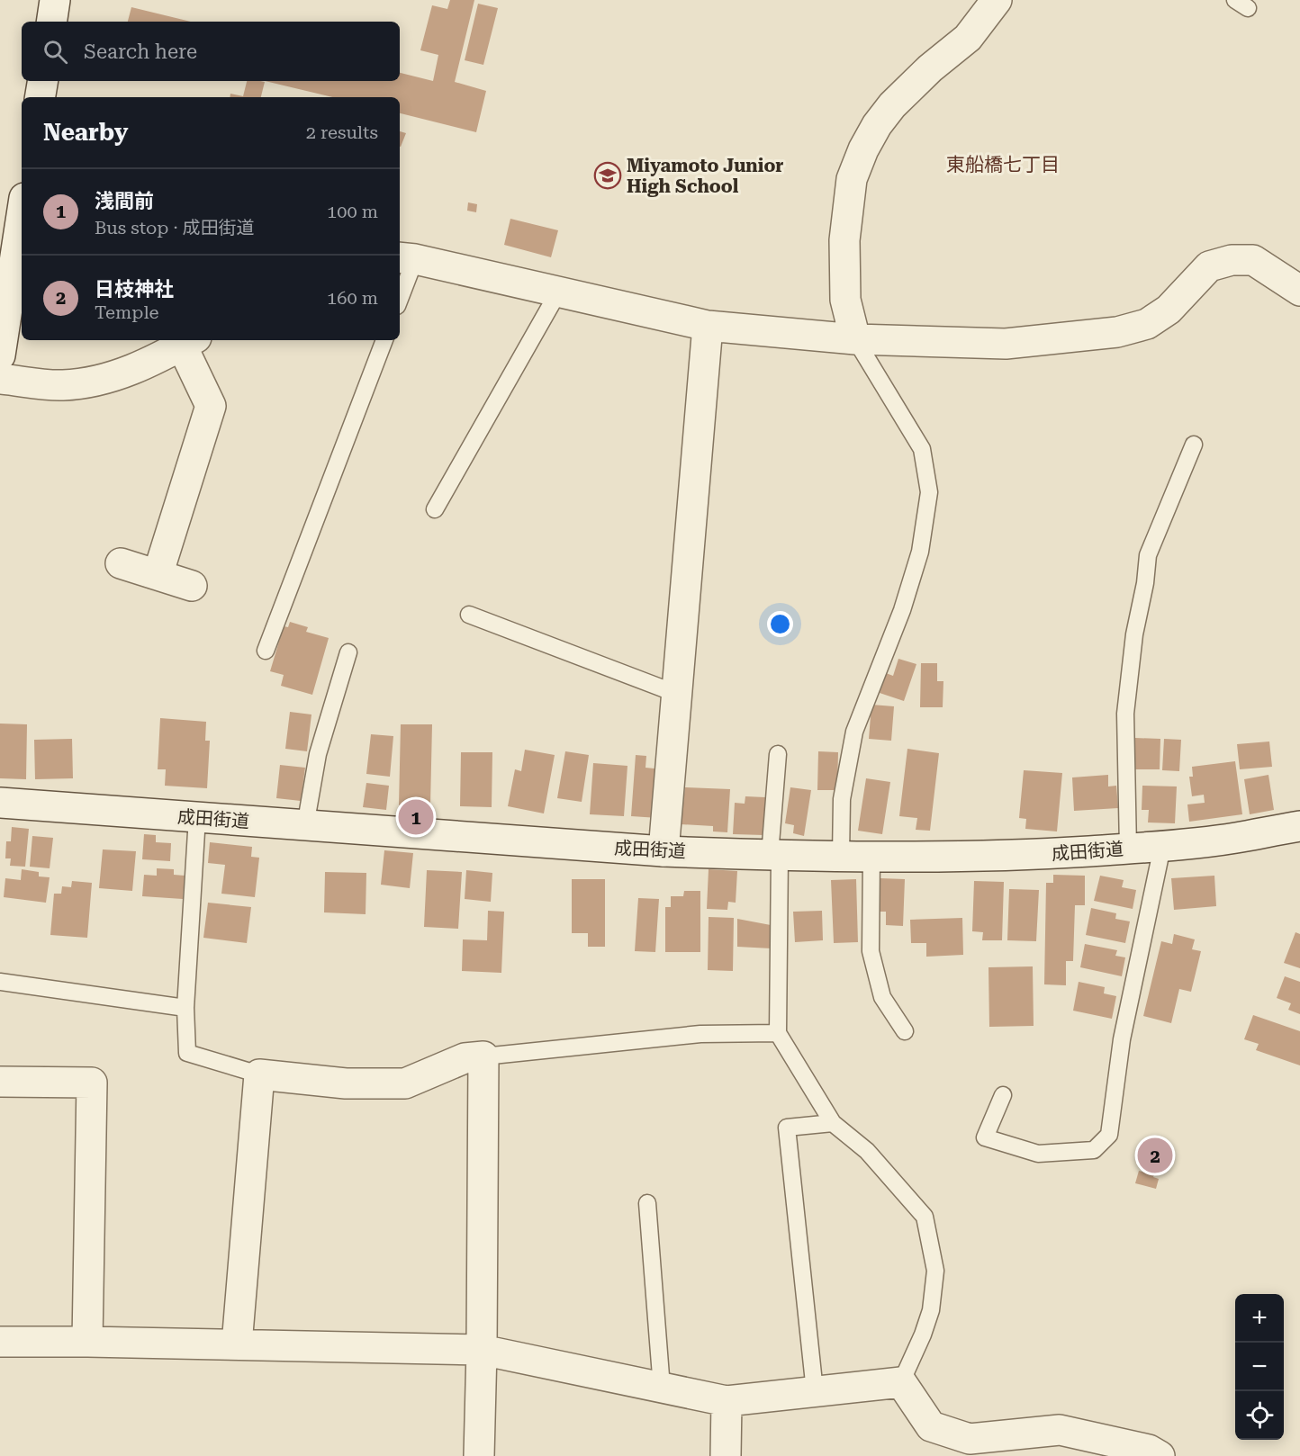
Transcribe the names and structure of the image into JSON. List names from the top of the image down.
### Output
{
  "streets": {
    "street": ["成田街道"]
  },
  "districts": ["東船橋七丁目"],
  "places": {
    "school or university": ["Miyamoto Junior High School"]
  },
  "page": {
    "search": "Search here",
    "heading": ["Nearby", "2 results"],
    "list": [
      {
        "mark": "1",
        "name": "浅間前",
        "note": "Bus stop · 成田街道",
        "value": "100 m"
      },
      {
        "mark": "2",
        "name": "日枝神社",
        "note": "Temple",
        "value": "160 m"
      }
    ],
    "pins": ["1", "2"],
    "map_buttons": ["+", "−"]
  }
}
